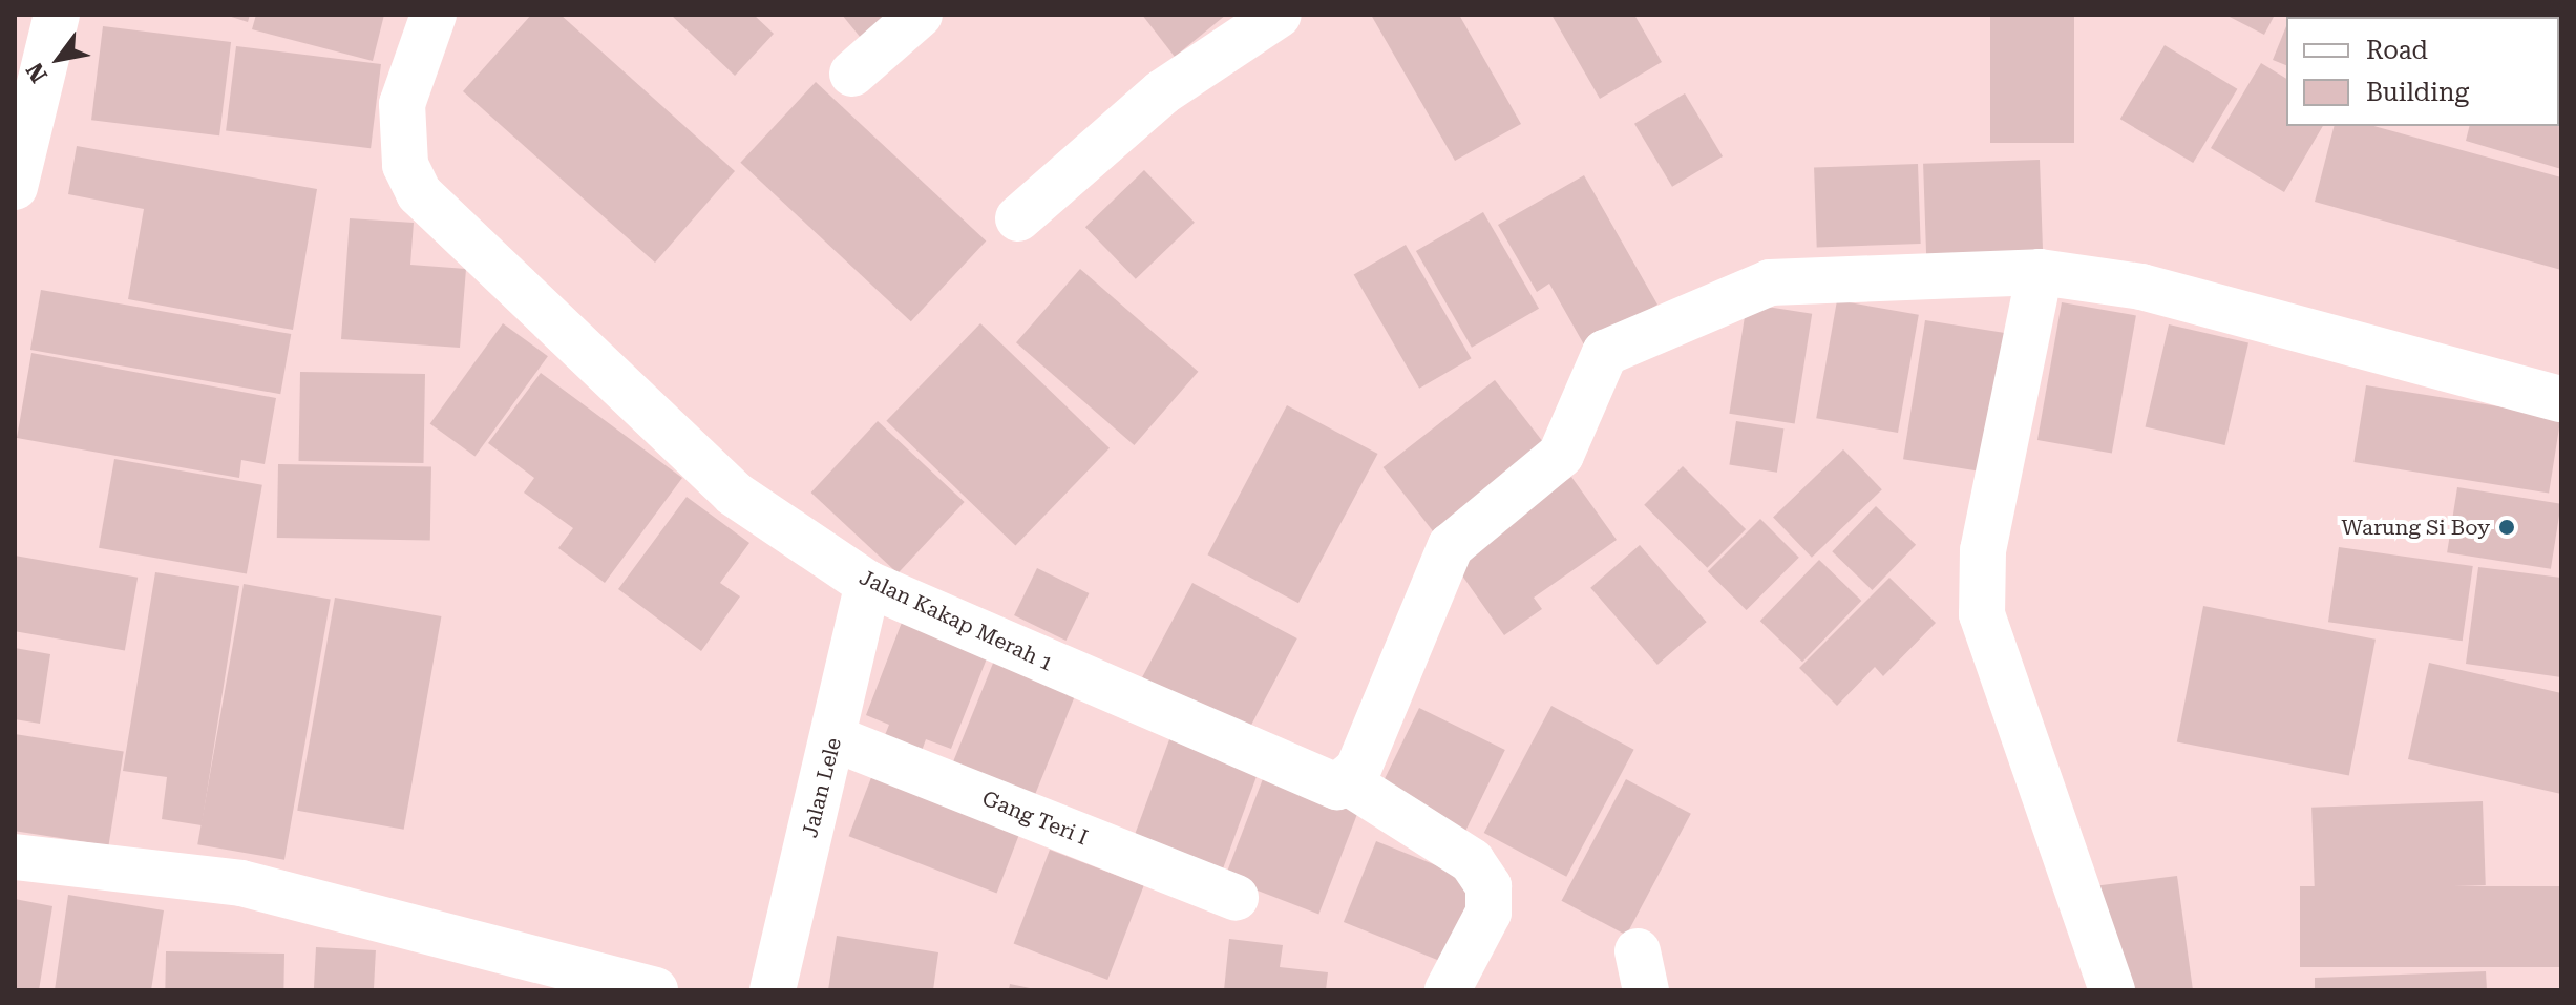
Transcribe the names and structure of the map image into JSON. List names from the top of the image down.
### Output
{
  "streets": {
    "street": ["Jalan Kakap Merah 1", "Jalan Lele", "Gang Teri I"]
  },
  "crossings": [
    ["Jalan Kakap Merah 1", "Jalan Lele"],
    ["Jalan Lele", "Gang Teri I"]
  ],
  "places": ["Warung Si Boy"],
  "legend": ["Road", "Building"],
  "north": "bottom left"
}
